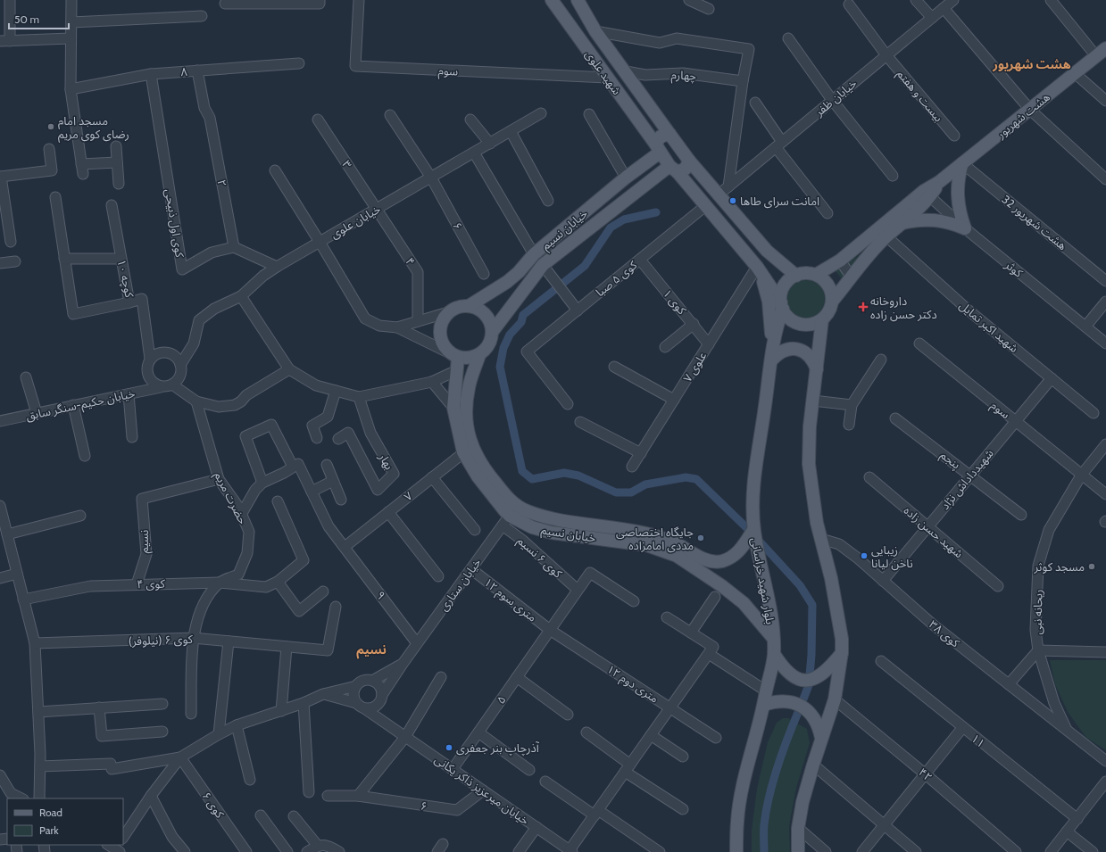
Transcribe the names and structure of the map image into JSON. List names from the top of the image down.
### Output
{
  "streets": {
    "main road": [
      "شهید علوی",
      "هشت شهریور",
      "خیابان نسیم",
      "بلوار شهید خراسانی"
    ],
    "street": [
      "سوم",
      "۸",
      "چهارم",
      "بیست و هفتم",
      "خیابان ظفر",
      "۳",
      "۲",
      "خیابان علوی",
      "هشت شهریور 32",
      "کوی اول ذبیحی",
      "۶",
      "۴",
      "کوثر",
      "کوچه ۱۰",
      "کوی ۵ صبا",
      "کوی ۱",
      "شهید اکبر تمایل",
      "علوی ۷",
      "خیابان حکیم-سنگر سابق",
      "پنجم",
      "بهار",
      "شهیدداداش نژاد",
      "۷",
      "حضرت مریم",
      "شهید حسن زاده",
      "نسیم",
      "کوی ۶ نسیم",
      "کوی ۴",
      "خیابان ستاری",
      "۹",
      "۱۲ متری سوم",
      "ریحانه نبی",
      "کوی ۳۸",
      "کوی ۶ (نیلوفر)",
      "۱۲ متری دوم",
      "۵",
      "۱۱",
      "۴۲",
      "خیابان میرعزیز ذاکر یکانی",
      "کوی ۶"
    ]
  },
  "crossings": [
    ["سوم", "شهید علوی"],
    ["سوم", "شهیدداداش نژاد"],
    ["سوم", "ریحانه نبی"],
    ["۸", "۲"],
    ["۸", "کوی اول ذبیحی"],
    ["شهید علوی", "چهارم"],
    ["شهید علوی", "خیابان نسیم"],
    ["بیست و هفتم", "خیابان ظفر"],
    ["هشت شهریور", "هشت شهریور 32"],
    ["هشت شهریور", "کوثر"],
    ["هشت شهریور", "شهید اکبر تمایل"],
    ["هشت شهریور", "بلوار شهید خراسانی"],
    ["۳", "خیابان علوی"],
    ["۳", "۴"],
    ["۲", "کوی اول ذبیحی"],
    ["خیابان علوی", "۶"],
    ["خیابان علوی", "۴"],
    ["خیابان علوی", "کوچه ۱۰"],
    ["خیابان علوی", "خیابان حکیم-سنگر سابق"],
    ["۶", "خیابان میرعزیز ذاکر یکانی"],
    ["خیابان نسیم", "۷"],
    ["خیابان نسیم", "کوی ۶ نسیم"],
    ["خیابان نسیم", "بلوار شهید خراسانی"],
    ["خیابان نسیم", "خیابان ستاری"],
    ["کوچه ۱۰", "خیابان حکیم-سنگر سابق"],
    ["کوی ۵ صبا", "کوی ۱"],
    ["کوی ۱", "علوی ۷"],
    ["شهید اکبر تمایل", "شهیدداداش نژاد"],
    ["پنجم", "شهیدداداش نژاد"],
    ["شهیدداداش نژاد", "شهید حسن زاده"],
    ["شهیدداداش نژاد", "کوی ۳۸"],
    ["۷", "۹"],
    ["حضرت مریم", "نسیم"],
    ["حضرت مریم", "کوی ۴"],
    ["نسیم", "کوی ۴"],
    ["کوی ۶ نسیم", "خیابان ستاری"],
    ["کوی ۶ نسیم", "۵"],
    ["خیابان ستاری", "۹"],
    ["خیابان ستاری", "۱۲ متری سوم"],
    ["خیابان ستاری", "خیابان میرعزیز ذاکر یکانی"],
    ["۱۲ متری سوم", "۱۲ متری دوم"],
    ["۱۲ متری سوم", "۵"],
    ["ریحانه نبی", "کوی ۳۸"],
    ["۱۲ متری دوم", "۵"],
    ["۵", "خیابان میرعزیز ذاکر یکانی"]
  ],
  "districts": ["هشت شهریور", "نسیم"],
  "places": {
    "other": [
      "مسجد امام رضای کوی مریم",
      "امانت سرای طاها",
      "جایگاه اختصاصی مددی امامزاده",
      "زیبایی ناخن لیانا",
      "مسجد کوثر",
      "آذرچاپ بنر جعفری"
    ],
    "health": ["داروخانه دکتر حسن زاده"]
  },
  "legend": ["Road", "Park"],
  "scale_bar": "50 m"
}
